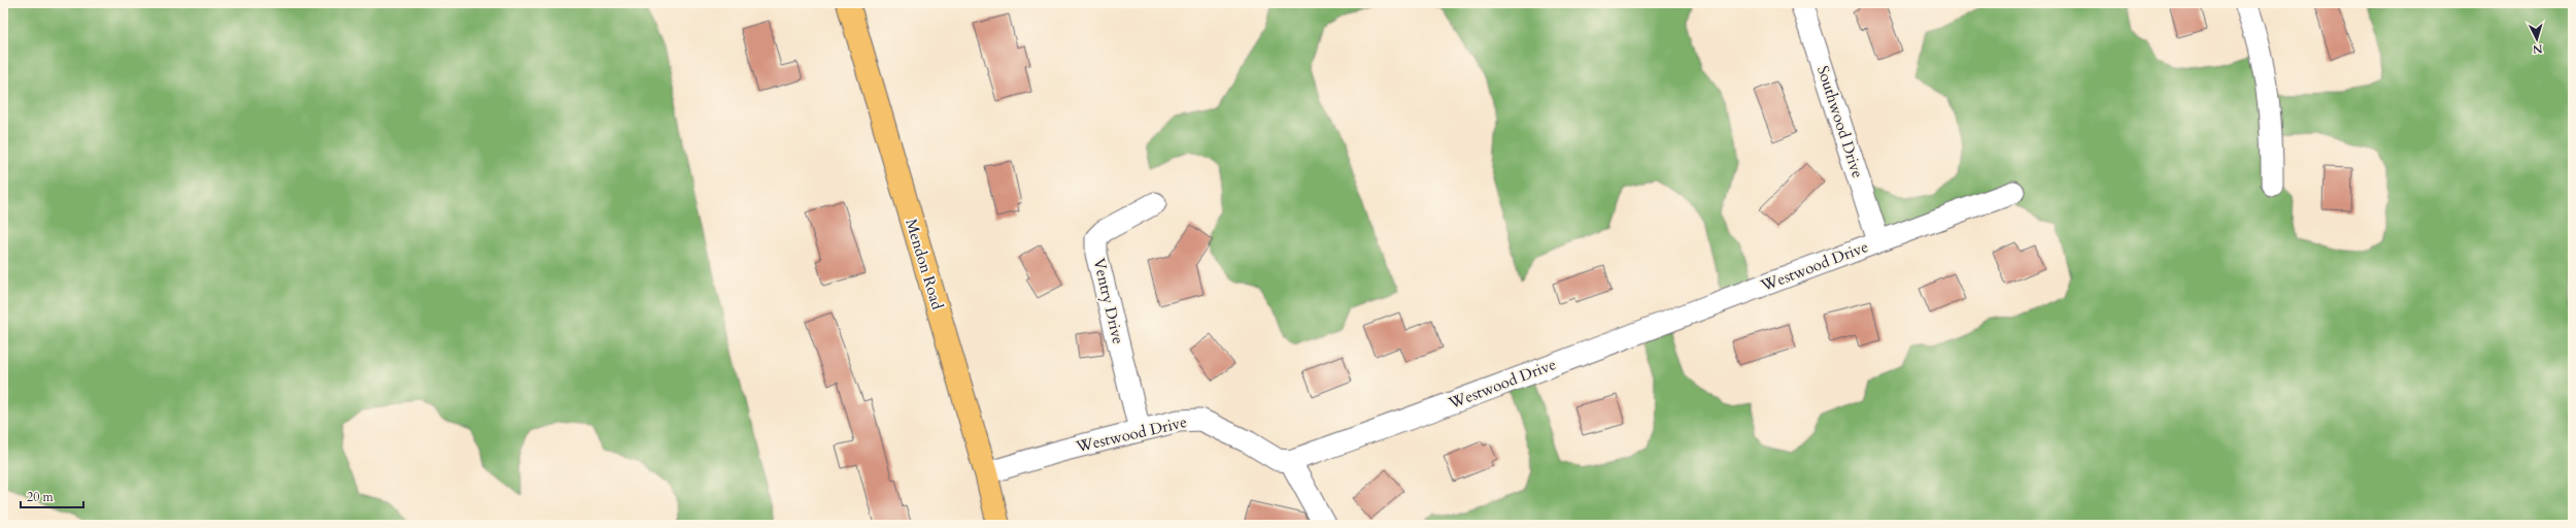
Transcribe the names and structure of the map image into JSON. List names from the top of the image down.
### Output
{
  "streets": {
    "main road": ["Mendon Road"],
    "street": ["Southwood Drive", "Westwood Drive", "Ventry Drive"]
  },
  "crossings": [
    ["Southwood Drive", "Westwood Drive"],
    ["Mendon Road", "Westwood Drive"],
    ["Westwood Drive", "Ventry Drive"]
  ],
  "scale_bar": "20 m",
  "north": "bottom"
}
